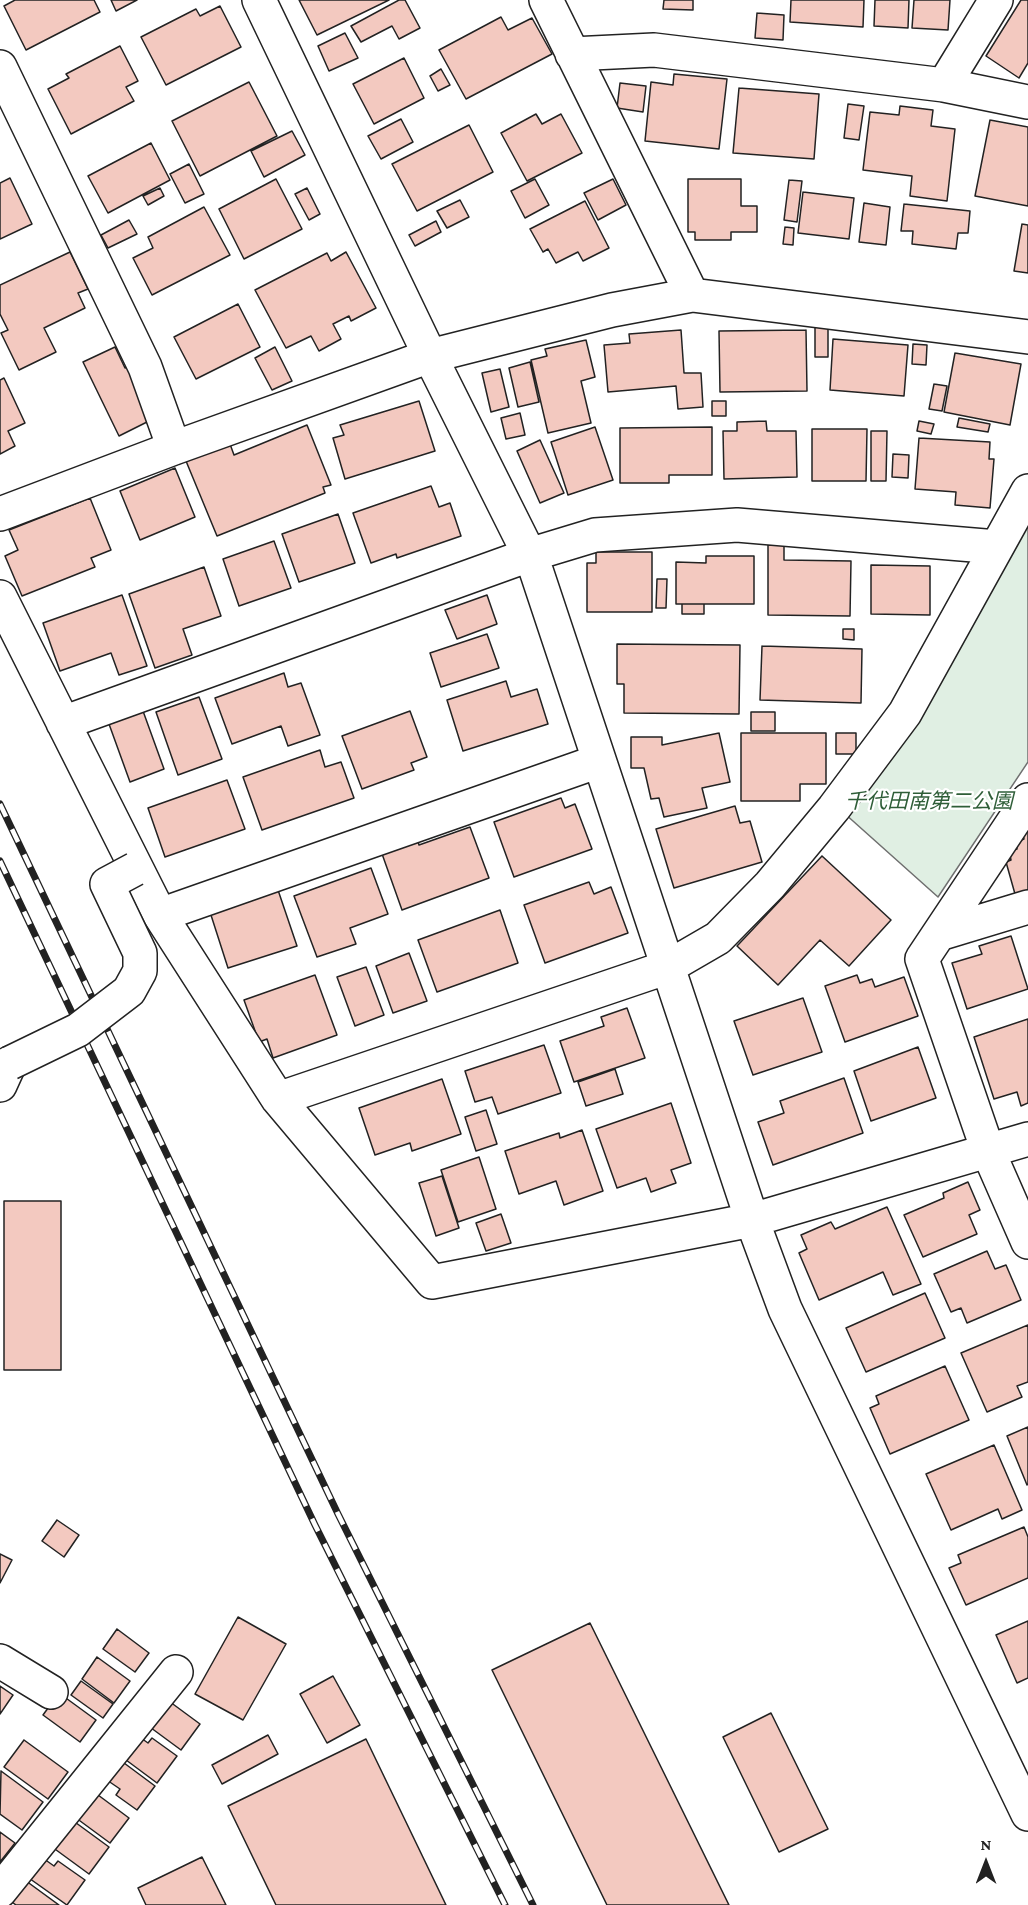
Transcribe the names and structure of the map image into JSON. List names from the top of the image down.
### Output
{
  "parks": ["千代田南第二公園"],
  "north": "top"
}
